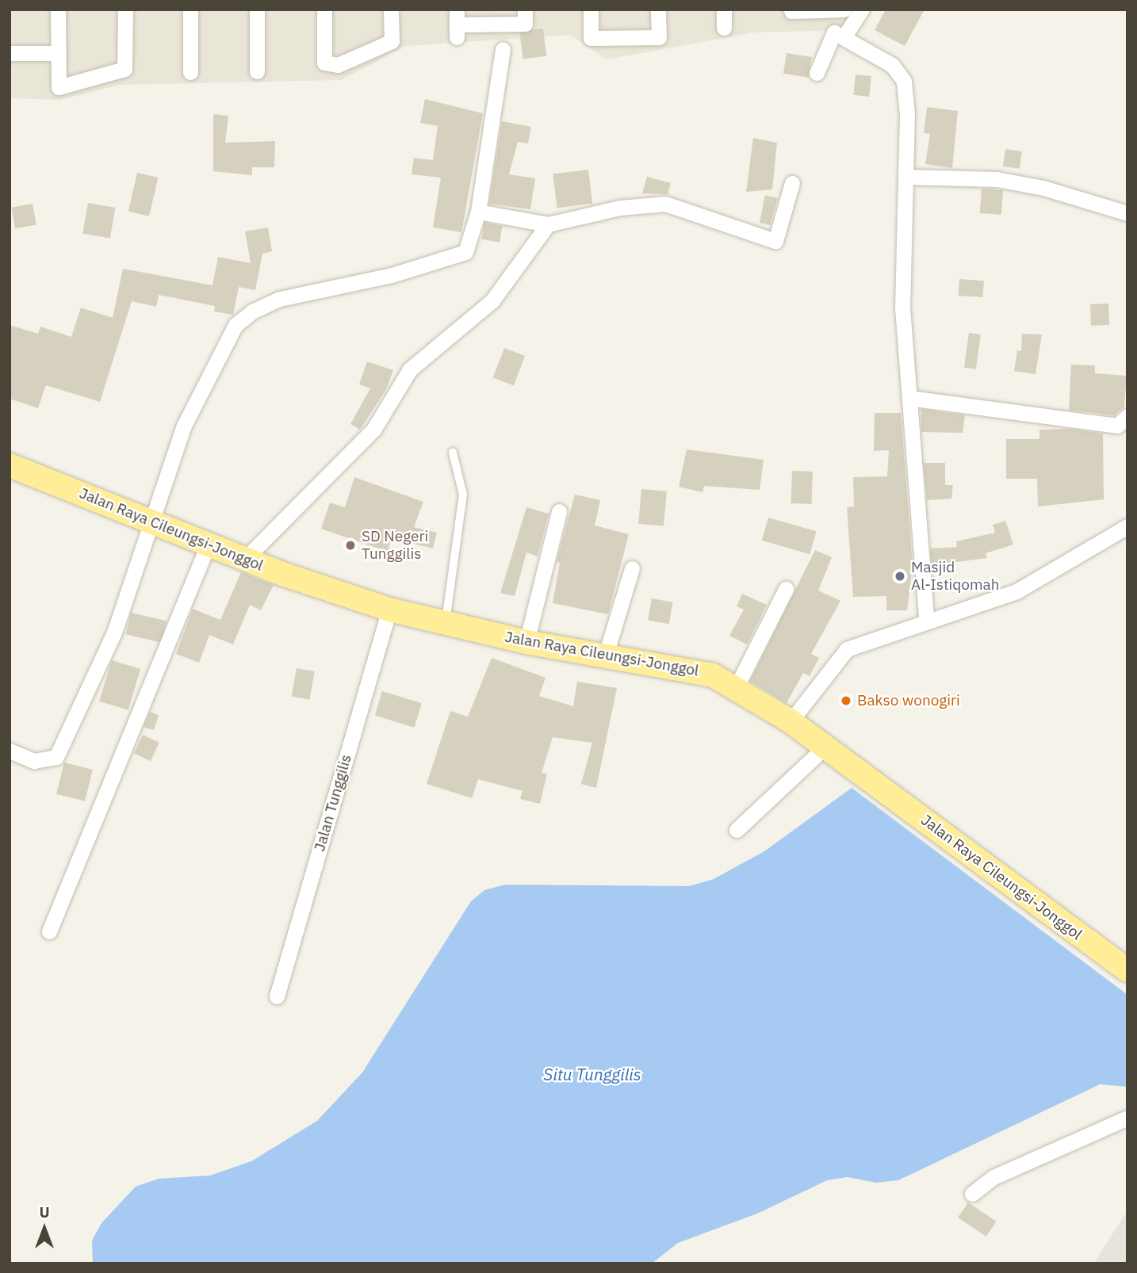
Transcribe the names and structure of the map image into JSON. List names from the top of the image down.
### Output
{
  "streets": {
    "main road": ["Jalan Raya Cileungsi-Jonggol"],
    "street": ["Jalan Tunggilis"]
  },
  "crossings": [
    ["Jalan Raya Cileungsi-Jonggol", "Jalan Tunggilis"]
  ],
  "water": ["Situ Tunggilis"],
  "places": ["SD Negeri Tunggilis", "Masjid Al-Istiqomah", "Bakso wonogiri"],
  "north": "top"
}
